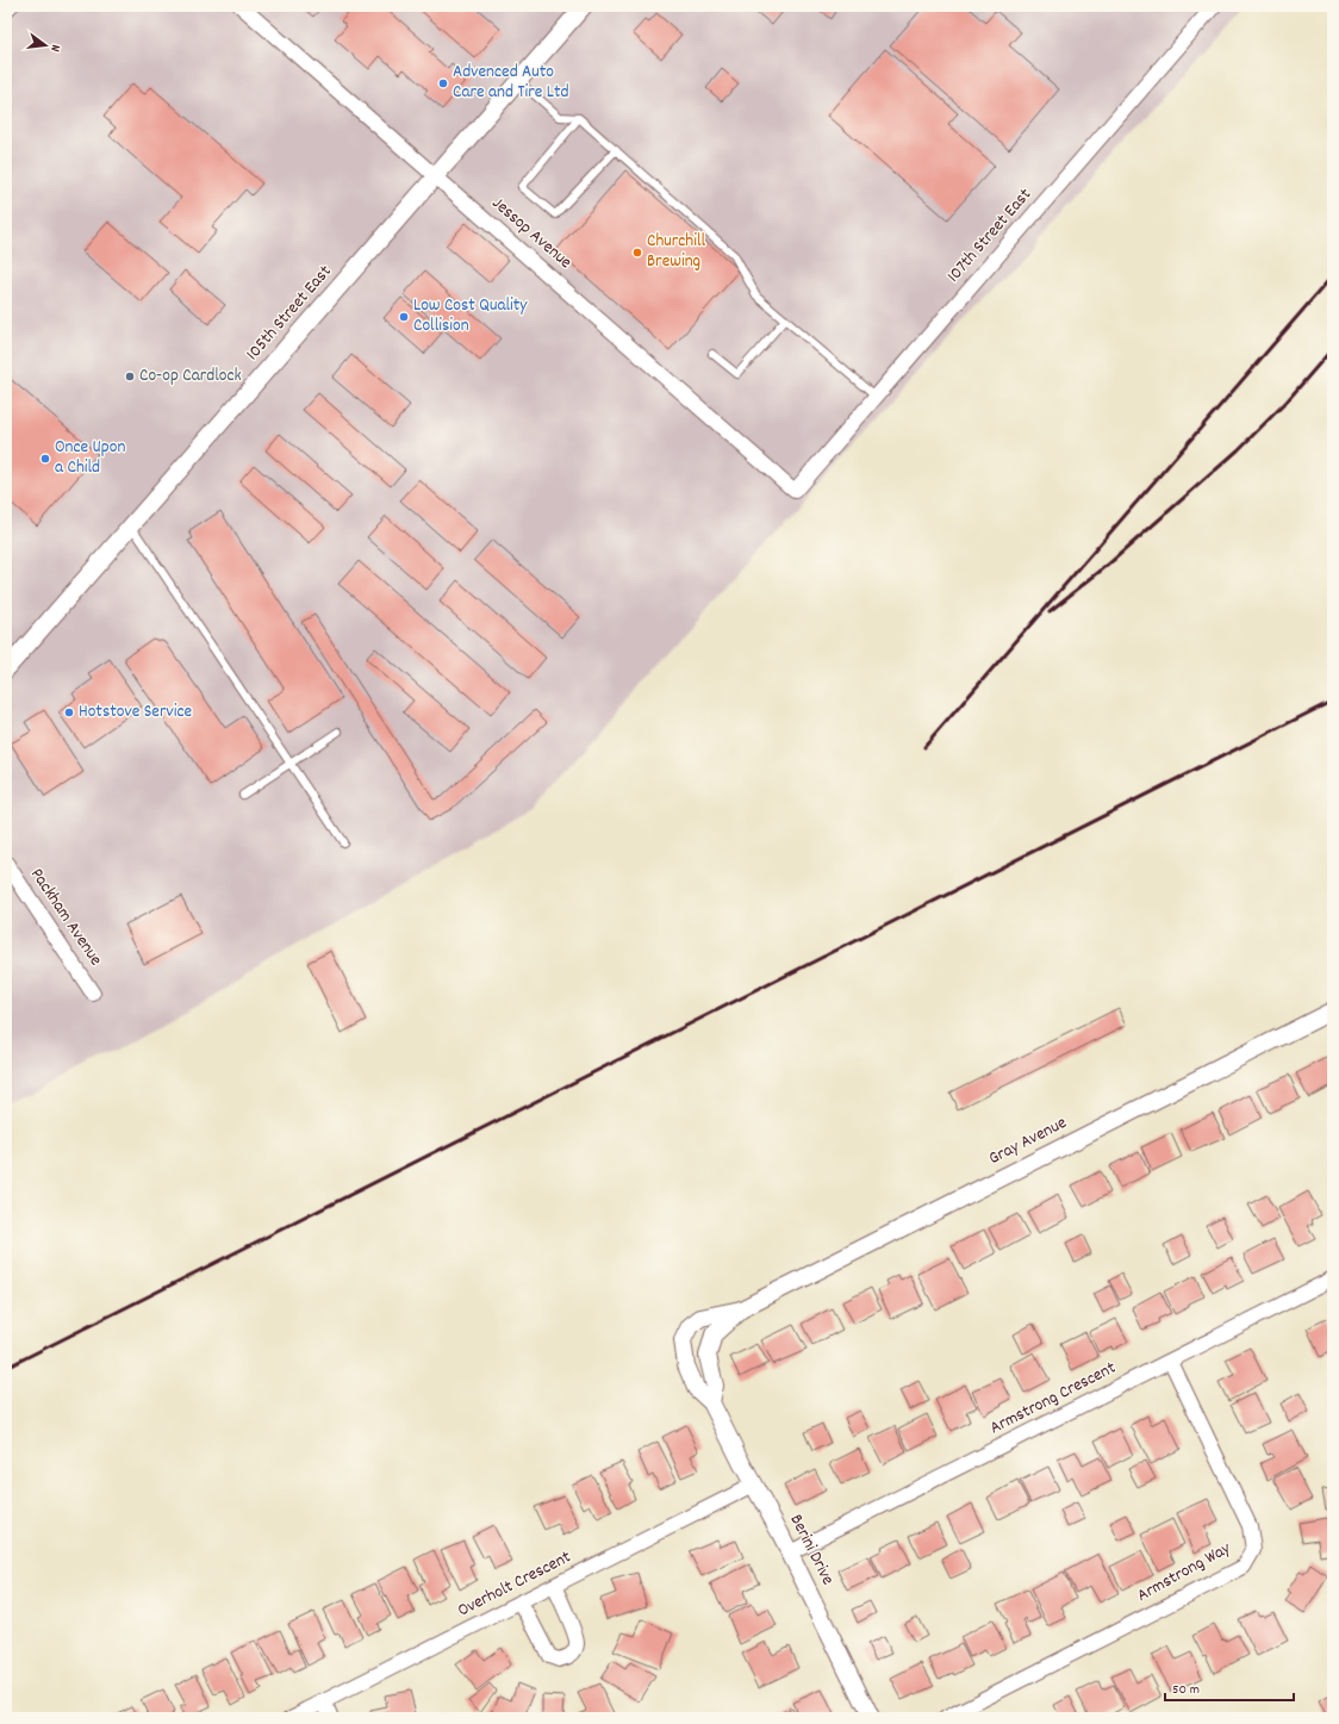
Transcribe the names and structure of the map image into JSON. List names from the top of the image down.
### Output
{
  "streets": {
    "street": [
      "Jessop Avenue",
      "107th Street East",
      "105th Street East",
      "Packham Avenue",
      "Gray Avenue",
      "Armstrong Crescent",
      "Berini Drive",
      "Armstrong Way",
      "Overholt Crescent"
    ]
  },
  "crossings": [
    ["Jessop Avenue", "107th Street East"],
    ["Jessop Avenue", "105th Street East"],
    ["Gray Avenue", "Berini Drive"],
    ["Armstrong Crescent", "Berini Drive"],
    ["Armstrong Crescent", "Armstrong Way"],
    ["Berini Drive", "Overholt Crescent"]
  ],
  "places": [
    "Advenced Auto Care and Tire Ltd",
    "Churchill Brewing",
    "Low Cost Quality Collision",
    "Co-op Cardlock",
    "Once Upon a Child",
    "Hotstove Service"
  ],
  "scale_bar": "50 m",
  "north": "right"
}
